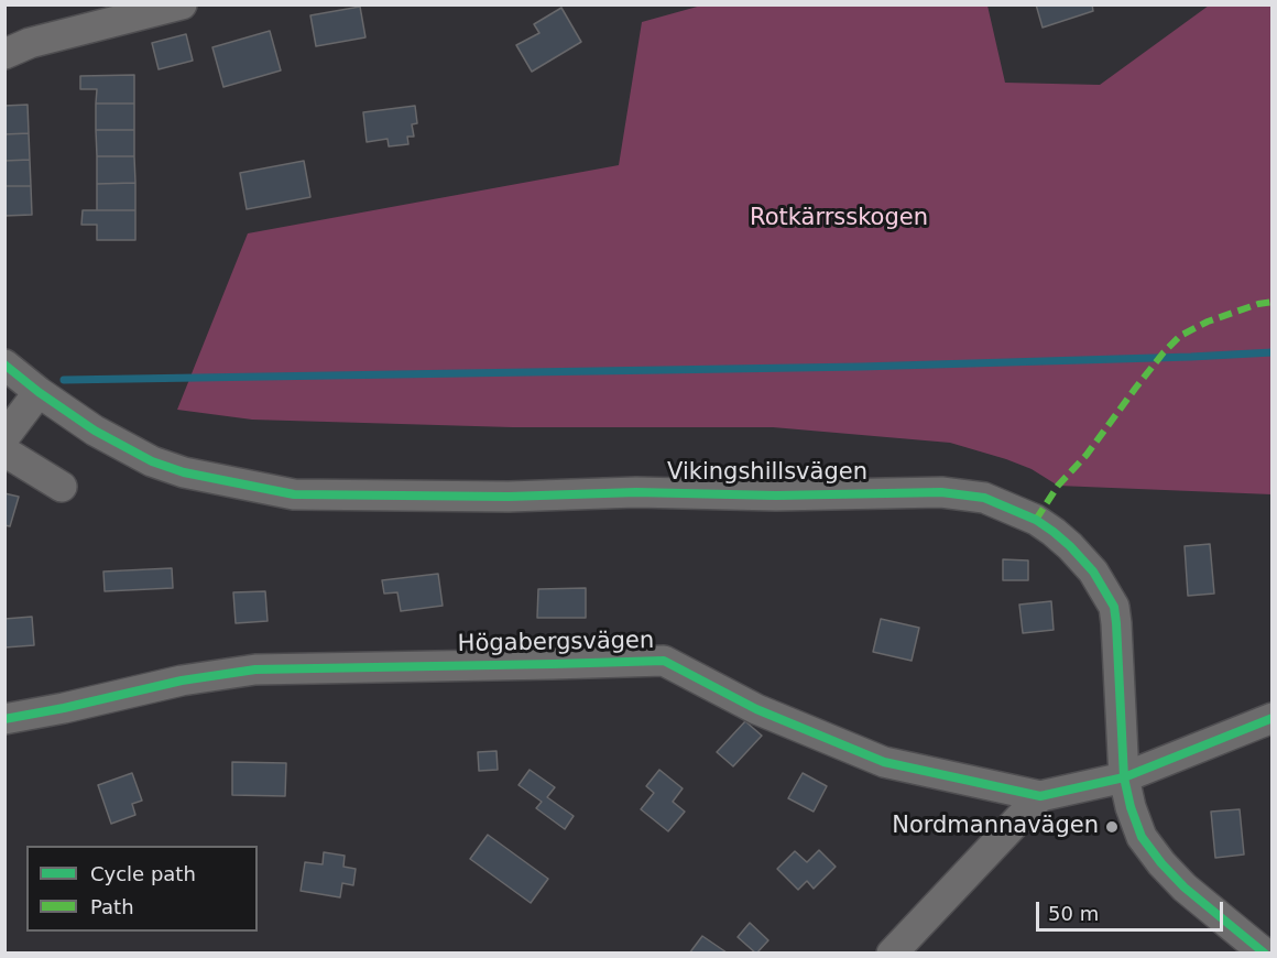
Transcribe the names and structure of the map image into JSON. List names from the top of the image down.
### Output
{
  "streets": {
    "street": ["Vikingshillsvägen", "Högabergsvägen"]
  },
  "crossings": [
    ["Vikingshillsvägen", "Högabergsvägen"]
  ],
  "parks": ["Rotkärrsskogen"],
  "places": ["Nordmannavägen"],
  "legend": ["Cycle path", "Path"],
  "scale_bar": "50 m"
}
